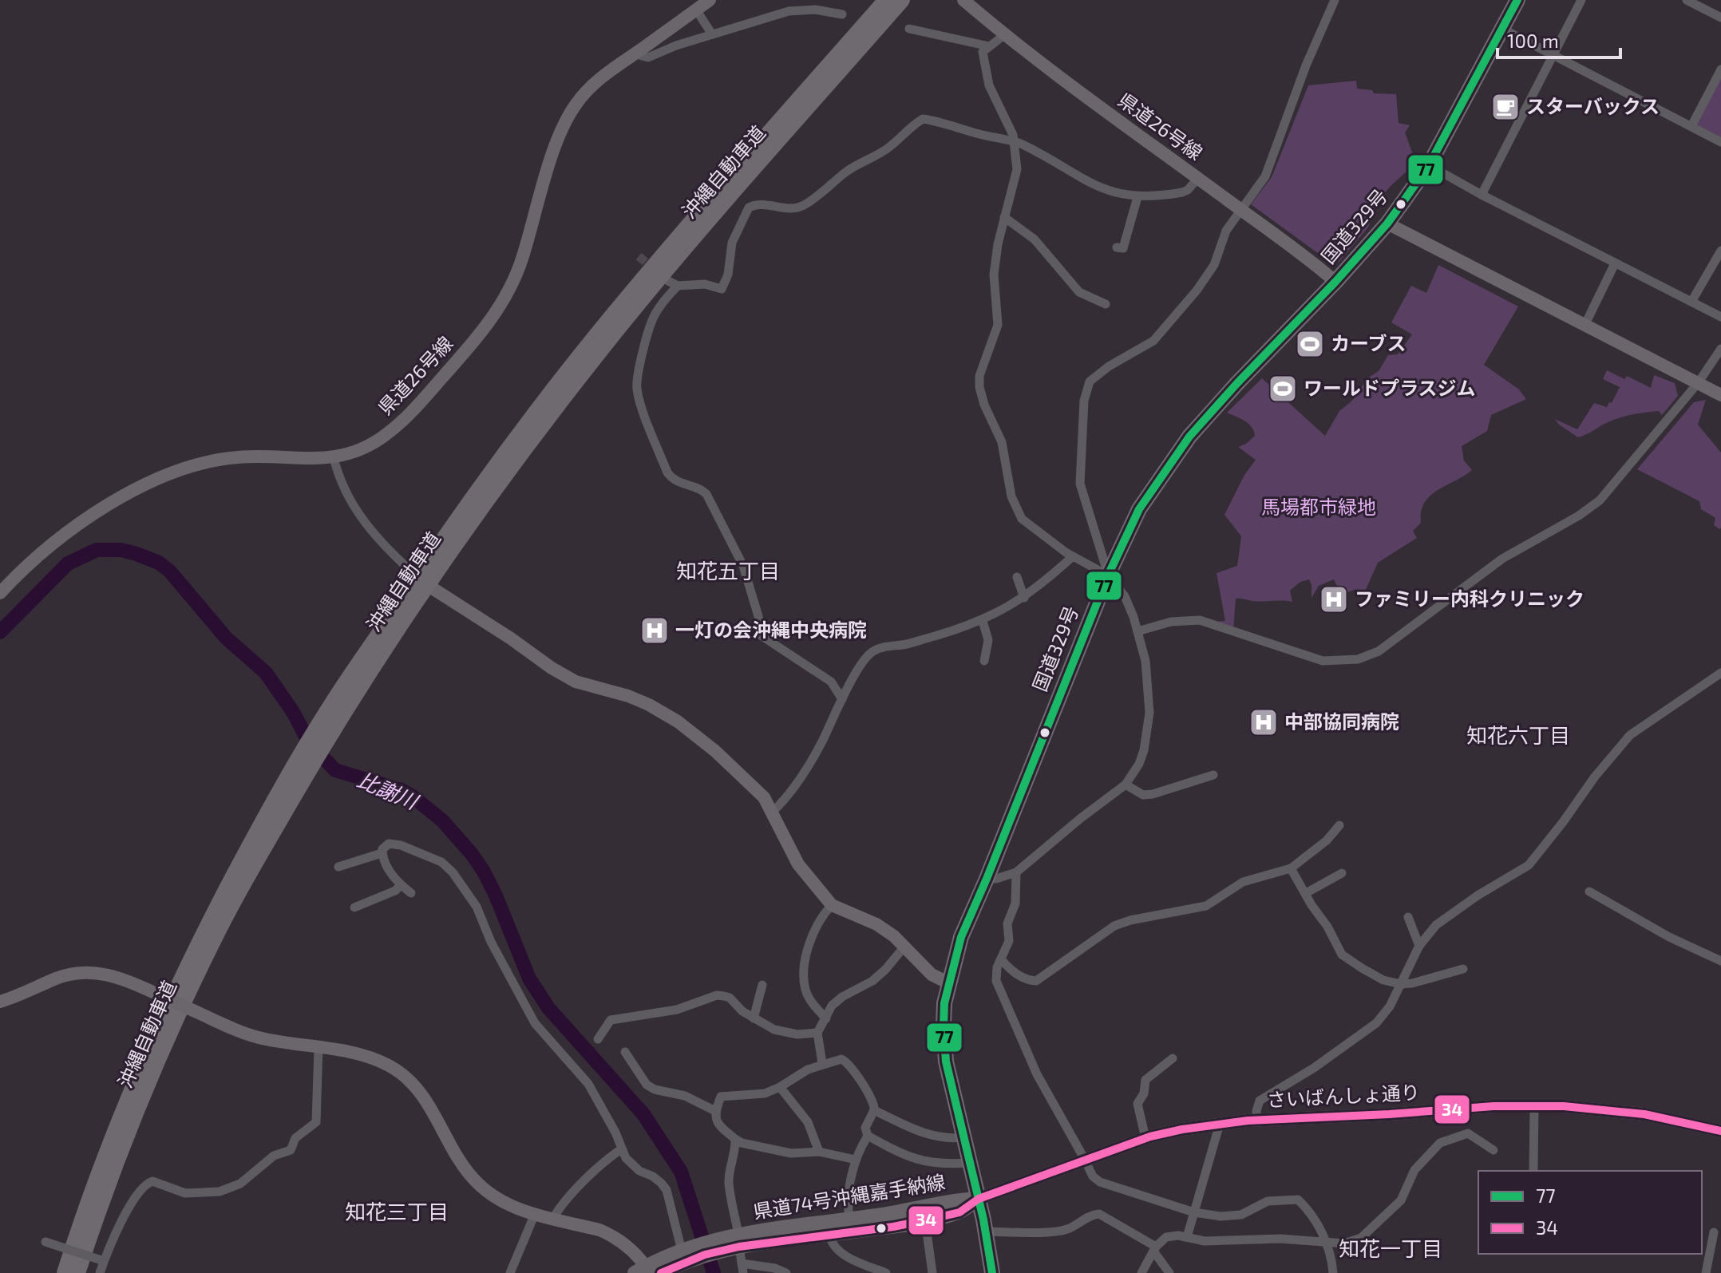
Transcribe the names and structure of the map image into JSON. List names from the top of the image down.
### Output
{
  "streets": {
    "highway": ["沖縄自動車道", "国道329号"],
    "main road": ["県道26号線", "さいばんしょ通り", "県道74号沖縄嘉手納線"]
  },
  "crossings": [
    ["県道26号線", "国道329号"],
    ["国道329号", "さいばんしょ通り"],
    ["国道329号", "県道74号沖縄嘉手納線"],
    ["さいばんしょ通り", "県道74号沖縄嘉手納線"]
  ],
  "districts": [
    "知花五丁目",
    "知花六丁目",
    "知花三丁目",
    "知花一丁目"
  ],
  "water": ["比謝川"],
  "parks": ["馬場都市緑地"],
  "places": {
    "cafe": ["スターバックス"],
    "sports": ["カーブス", "ワールドプラスジム"],
    "hospital": ["ファミリー内科クリニック", "一灯の会沖縄中央病院", "中部協同病院"]
  },
  "lines": ["transit line 77", "transit line 34"],
  "legend": ["77", "34"],
  "scale_bar": "100 m"
}
